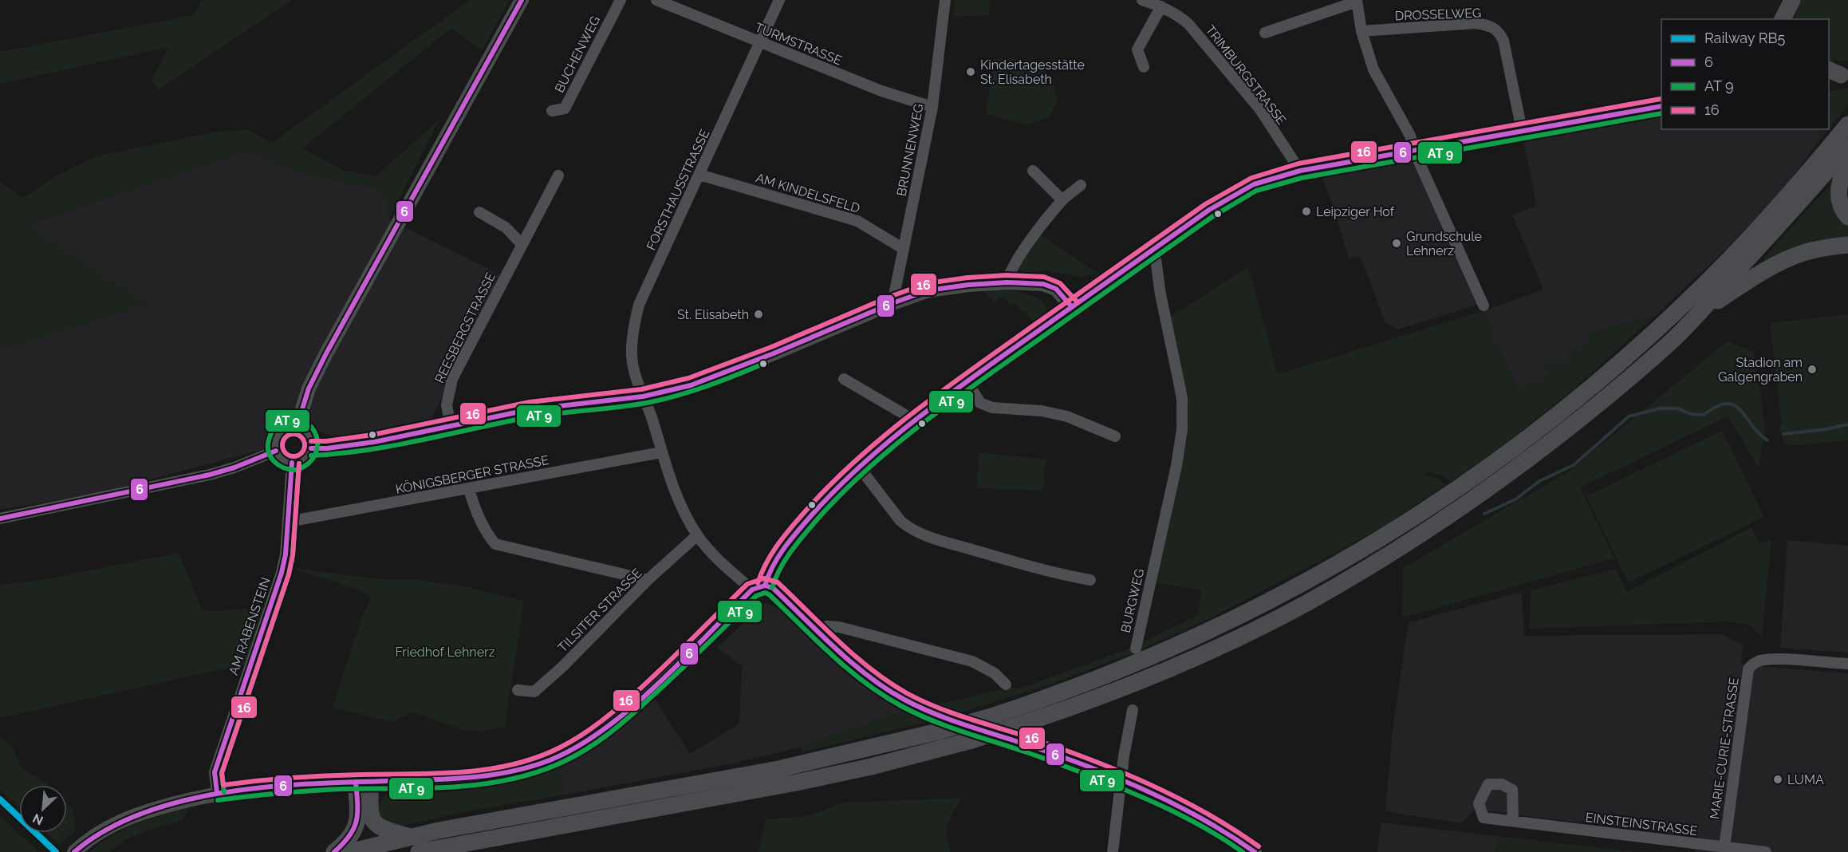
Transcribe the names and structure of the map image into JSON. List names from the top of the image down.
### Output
{
  "streets": {
    "street": [
      "DROSSELWEG",
      "TURMSTRASSE",
      "BUCHENWEG",
      "TRIMBURGSTRASSE",
      "BRUNNENWEG",
      "FORSTHAUSSTRASSE",
      "AM KINDELSFELD",
      "REESBERGSTRASSE",
      "KÖNIGSBERGER STRASSE",
      "BURGWEG",
      "TILSITER STRASSE",
      "AM RABENSTEIN",
      "MARIE-CURIE-STRASSE",
      "EINSTEINSTRASSE"
    ]
  },
  "crossings": [
    ["TURMSTRASSE", "BRUNNENWEG"],
    ["TURMSTRASSE", "FORSTHAUSSTRASSE"],
    ["BRUNNENWEG", "AM KINDELSFELD"],
    ["FORSTHAUSSTRASSE", "AM KINDELSFELD"],
    ["FORSTHAUSSTRASSE", "KÖNIGSBERGER STRASSE"],
    ["FORSTHAUSSTRASSE", "TILSITER STRASSE"],
    ["KÖNIGSBERGER STRASSE", "AM RABENSTEIN"],
    ["MARIE-CURIE-STRASSE", "EINSTEINSTRASSE"]
  ],
  "parks": ["Friedhof Lehnerz"],
  "places": [
    "Kindertagesstätte St. Elisabeth",
    "Leipziger Hof",
    "Grundschule Lehnerz",
    "St. Elisabeth",
    "Stadion am Galgengraben",
    "LUMA"
  ],
  "lines": ["transit line 6", "transit line 16", "rail line RB5"],
  "legend": [
    "Railway RB5",
    "6",
    "AT 9",
    "16"
  ],
  "north": "bottom left"
}
